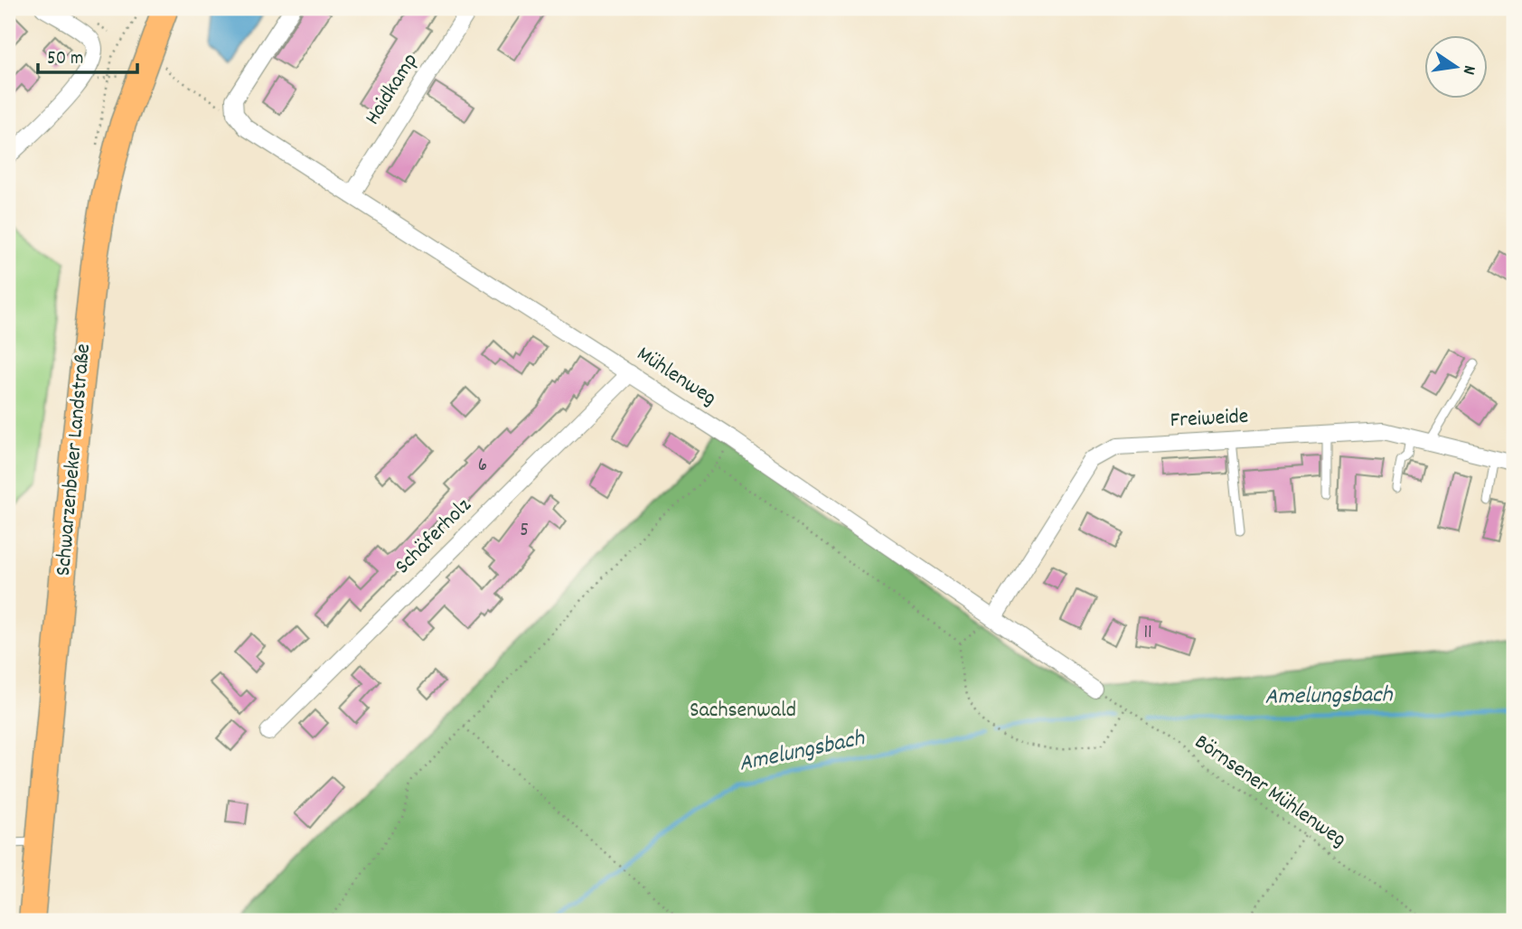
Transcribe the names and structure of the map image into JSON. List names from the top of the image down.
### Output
{
  "streets": {
    "main road": ["Schwarzenbeker Landstraße"],
    "street": [
      "Haidkamp",
      "Mühlenweg",
      "Freiweide",
      "Schäferholz"
    ],
    "path": ["Börnsener Mühlenweg"]
  },
  "crossings": [
    ["Haidkamp", "Mühlenweg"],
    ["Mühlenweg", "Freiweide"],
    ["Mühlenweg", "Schäferholz"],
    ["Mühlenweg", "Börnsener Mühlenweg"]
  ],
  "water": ["Amelungsbach"],
  "parks": ["Sachsenwald"],
  "house_numbers": ["6", "5", "11"],
  "scale_bar": "50 m",
  "north": "right"
}
